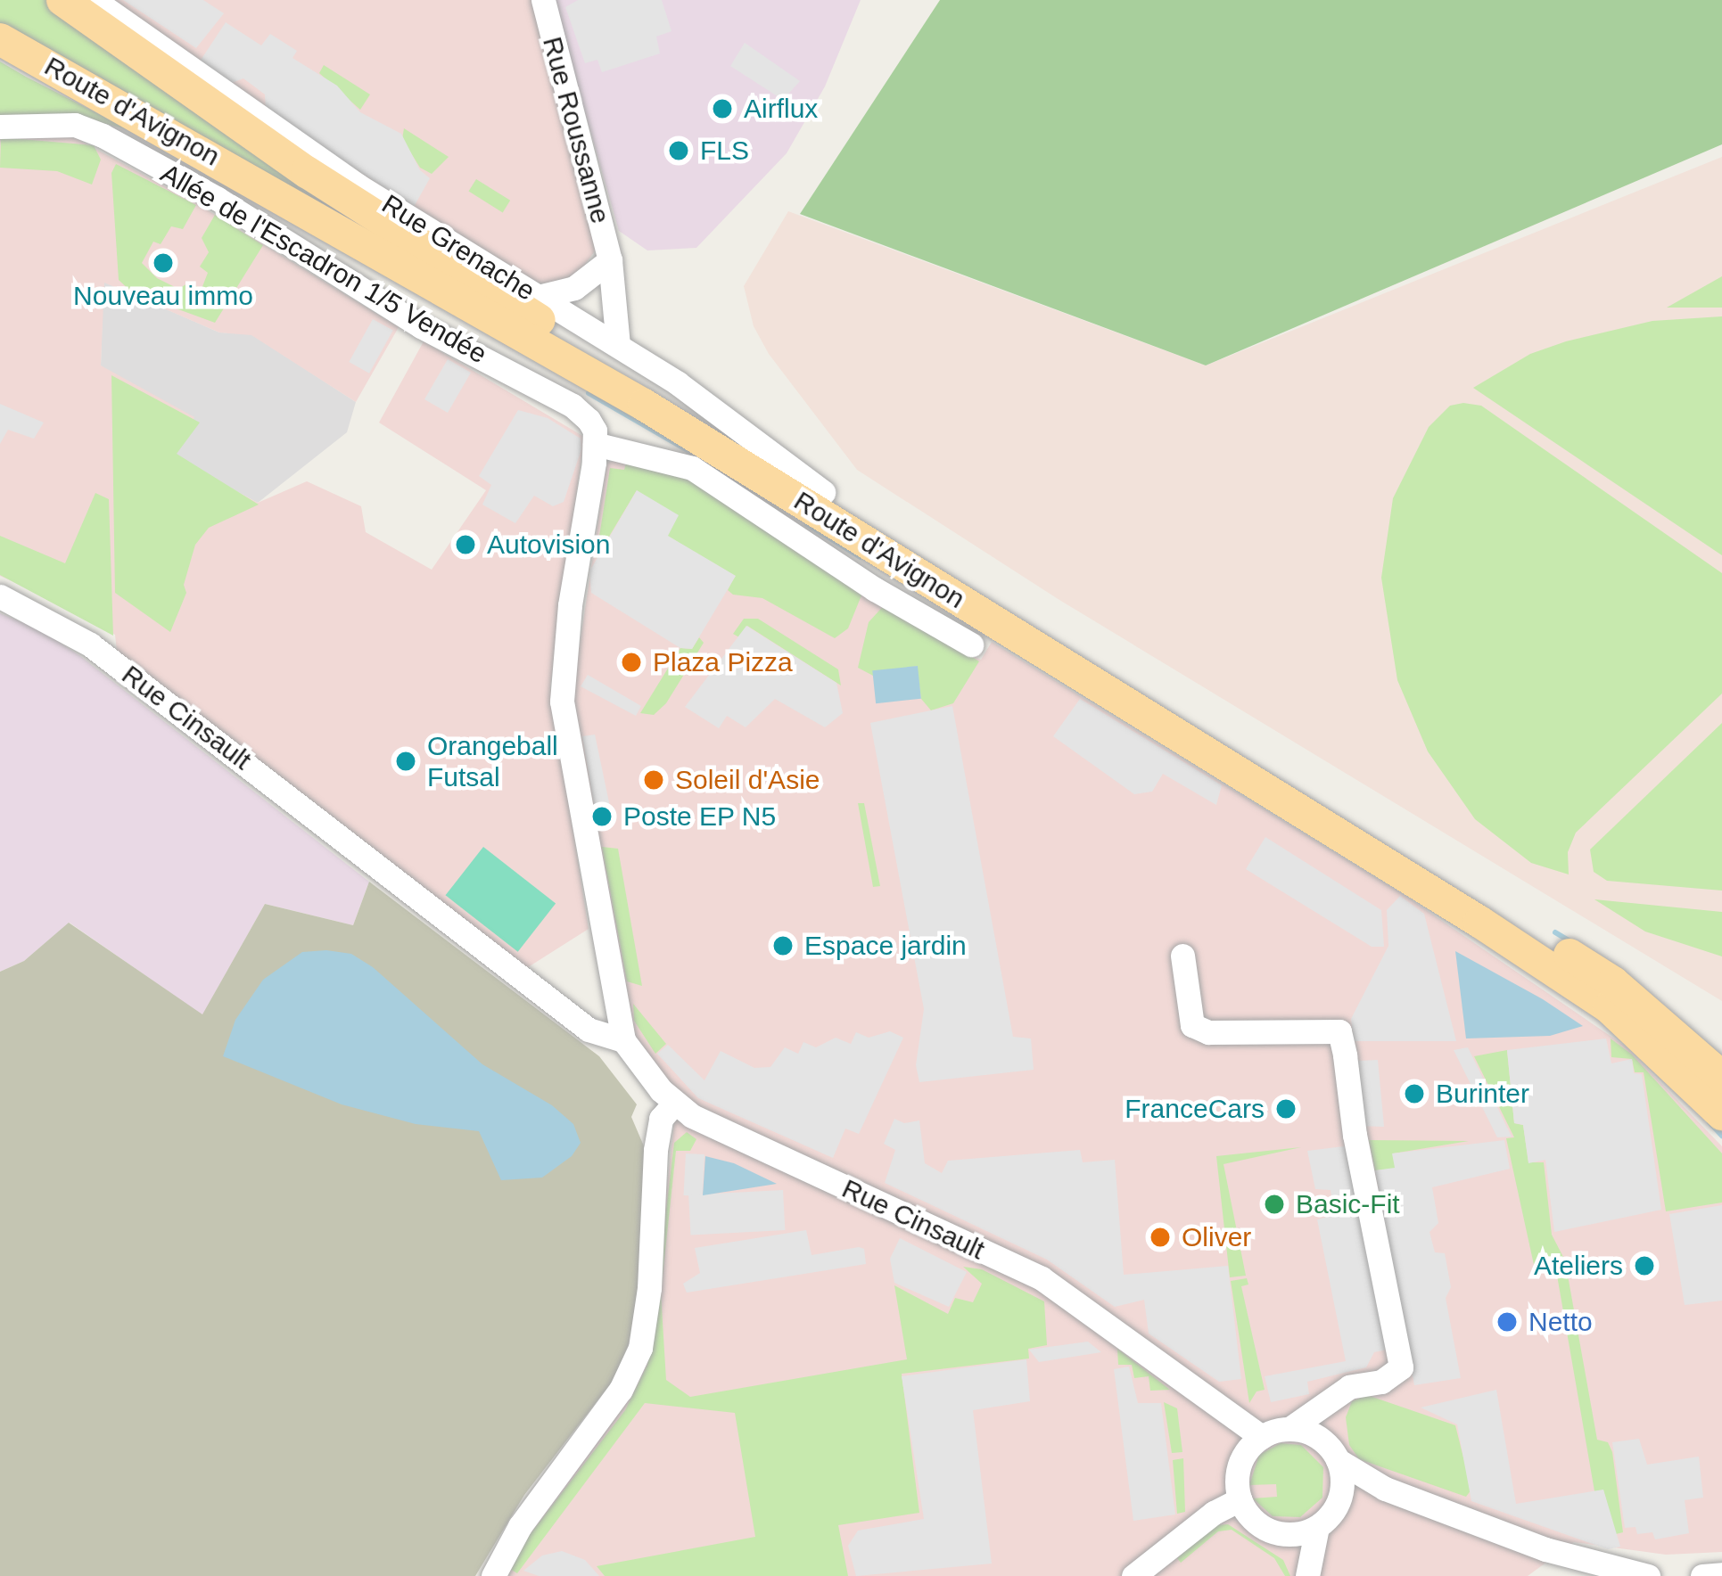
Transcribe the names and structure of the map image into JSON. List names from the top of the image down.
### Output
{
  "streets": {
    "main road": ["Route d'Avignon"],
    "street": [
      "Rue Roussanne",
      "Rue Grenache",
      "Allée de l'Escadron 1/5 Vendée",
      "Rue Cinsault"
    ]
  },
  "crossings": [
    ["Route d'Avignon", "Rue Grenache"],
    ["Rue Roussanne", "Rue Grenache"]
  ],
  "places": [
    "Airflux",
    "FLS",
    "Nouveau immo",
    "Autovision",
    "Plaza Pizza",
    "Orangeball Futsal",
    "Soleil d'Asie",
    "Poste EP N5",
    "Espace jardin",
    "Burinter",
    "FranceCars",
    "Basic-Fit",
    "Oliver",
    "Ateliers",
    "Netto"
  ]
}
